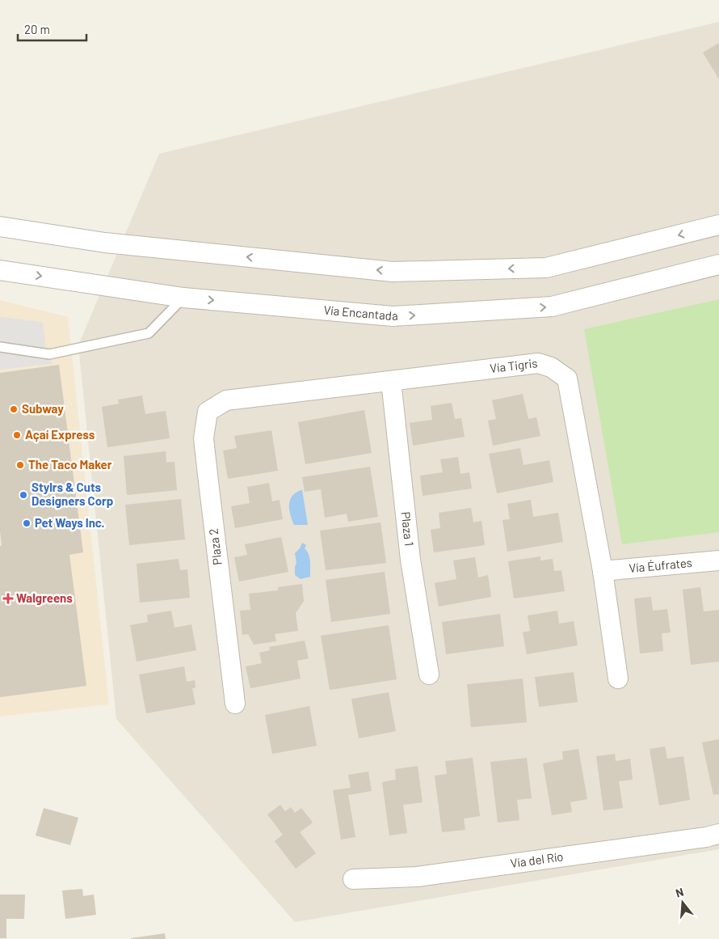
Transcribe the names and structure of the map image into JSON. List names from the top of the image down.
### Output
{
  "streets": {
    "street": [
      "Vía Encantada",
      "Vía Tigris",
      "Plaza 1",
      "Plaza 2",
      "Vía Éufrates",
      "Vía del Río"
    ]
  },
  "crossings": [
    ["Vía Tigris", "Plaza 1"],
    ["Vía Tigris", "Plaza 2"],
    ["Vía Tigris", "Vía Éufrates"]
  ],
  "places": {
    "other": [
      "Subway",
      "Açaí Express",
      "The Taco Maker",
      "Stylrs & Cuts Designers Corp",
      "Pet Ways Inc."
    ],
    "health": ["Walgreens"]
  },
  "scale_bar": "20 m",
  "north": "top"
}
